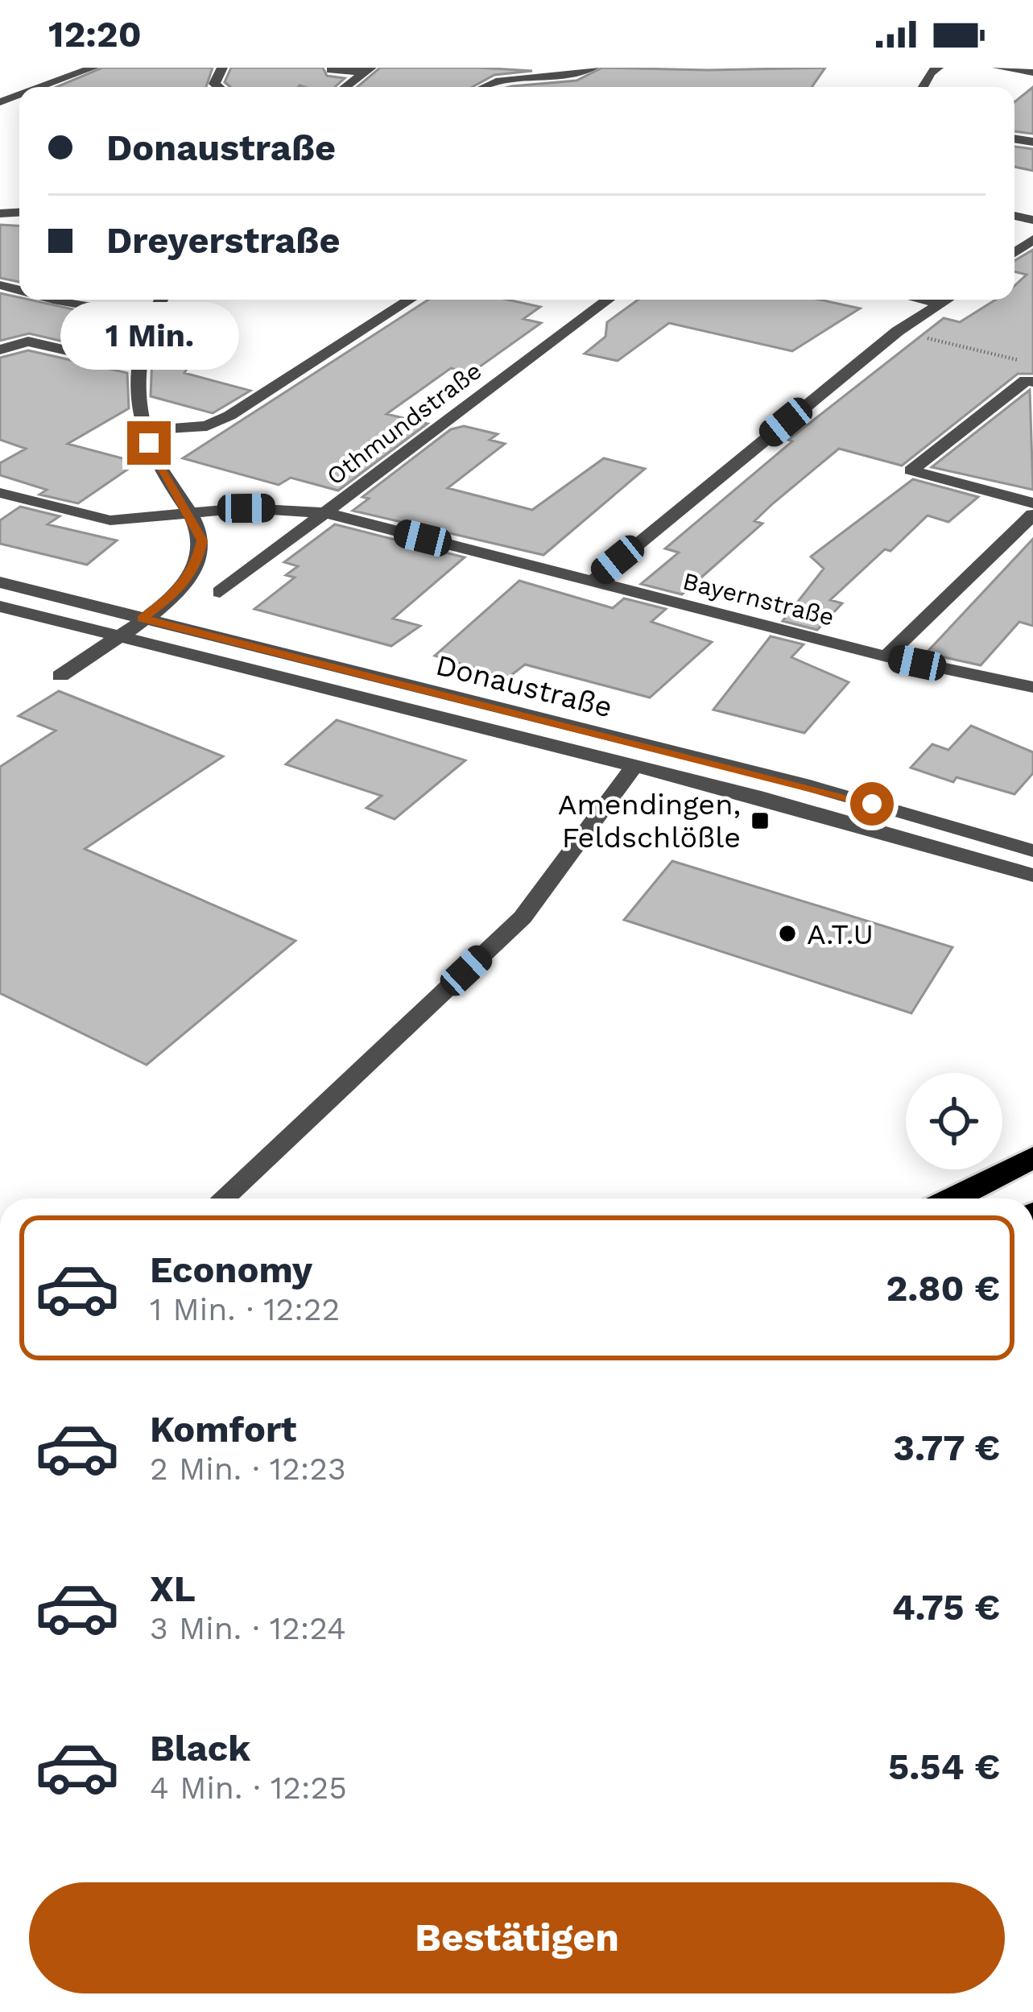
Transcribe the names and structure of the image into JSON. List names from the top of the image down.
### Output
{
  "streets": {
    "street": ["Othmundstraße", "Bayernstraße", "Donaustraße"]
  },
  "crossings": [
    ["Othmundstraße", "Bayernstraße"]
  ],
  "places": {
    "transit": ["Amendingen, Feldschlößle"],
    "other": ["A.T.U"]
  },
  "page": {
    "status": "12:20",
    "banner": ["Donaustraße", "Dreyerstraße"],
    "bubble": "1 Min.",
    "list": [
      {
        "name": "Economy",
        "note": "1 Min. · 12:22",
        "value": "2.80 €"
      },
      {
        "name": "Komfort",
        "note": "2 Min. · 12:23",
        "value": "3.77 €"
      },
      {
        "name": "XL",
        "note": "3 Min. · 12:24",
        "value": "4.75 €"
      },
      {
        "name": "Black",
        "note": "4 Min. · 12:25",
        "value": "5.54 €"
      }
    ],
    "buttons": "Bestätigen"
  }
}
